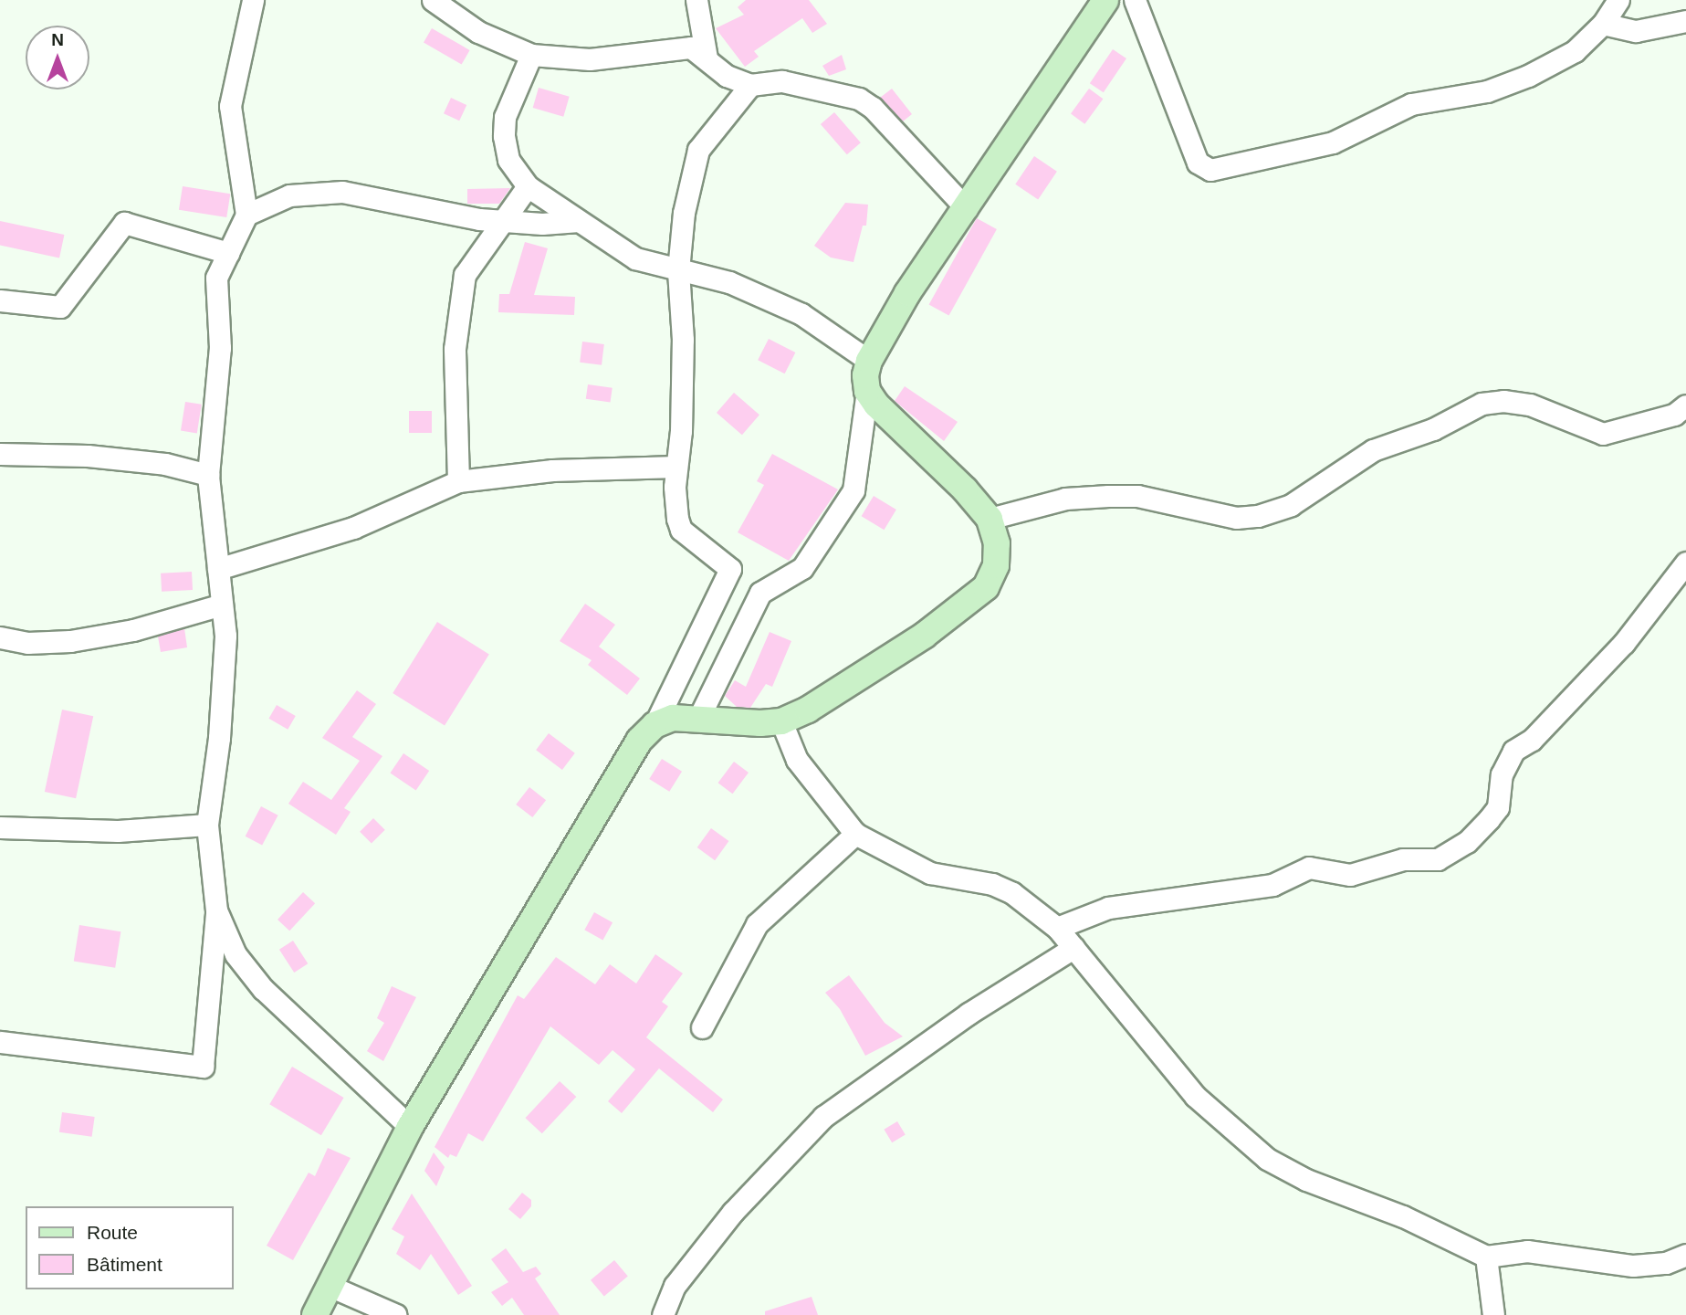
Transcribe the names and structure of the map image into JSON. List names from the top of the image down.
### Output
{
  "legend": ["Route", "Bâtiment"],
  "north": "top"
}
